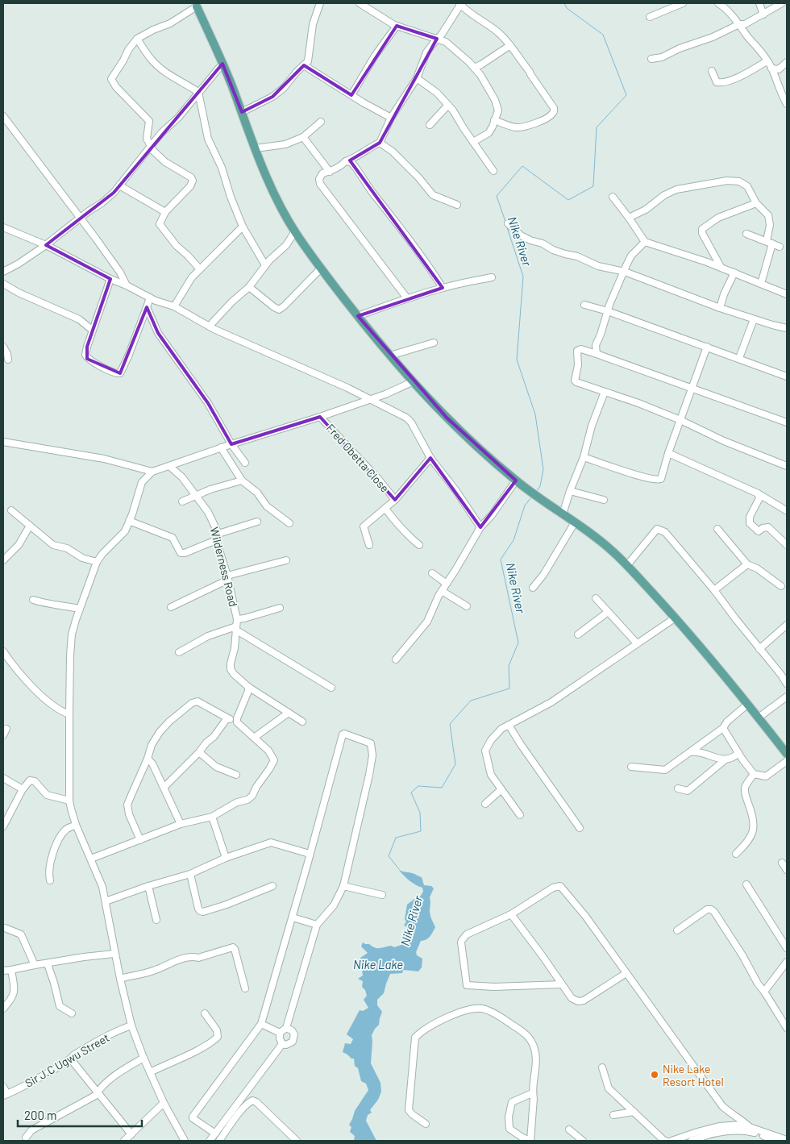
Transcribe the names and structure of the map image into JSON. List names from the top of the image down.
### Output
{
  "streets": {
    "street": ["Fred Obetta Close", "Wilderness Road", "Sir J.C Ugwu Street"]
  },
  "water": ["Nike River", "Nike Lake"],
  "places": ["Nike Lake Resort Hotel"],
  "scale_bar": "200 m"
}
